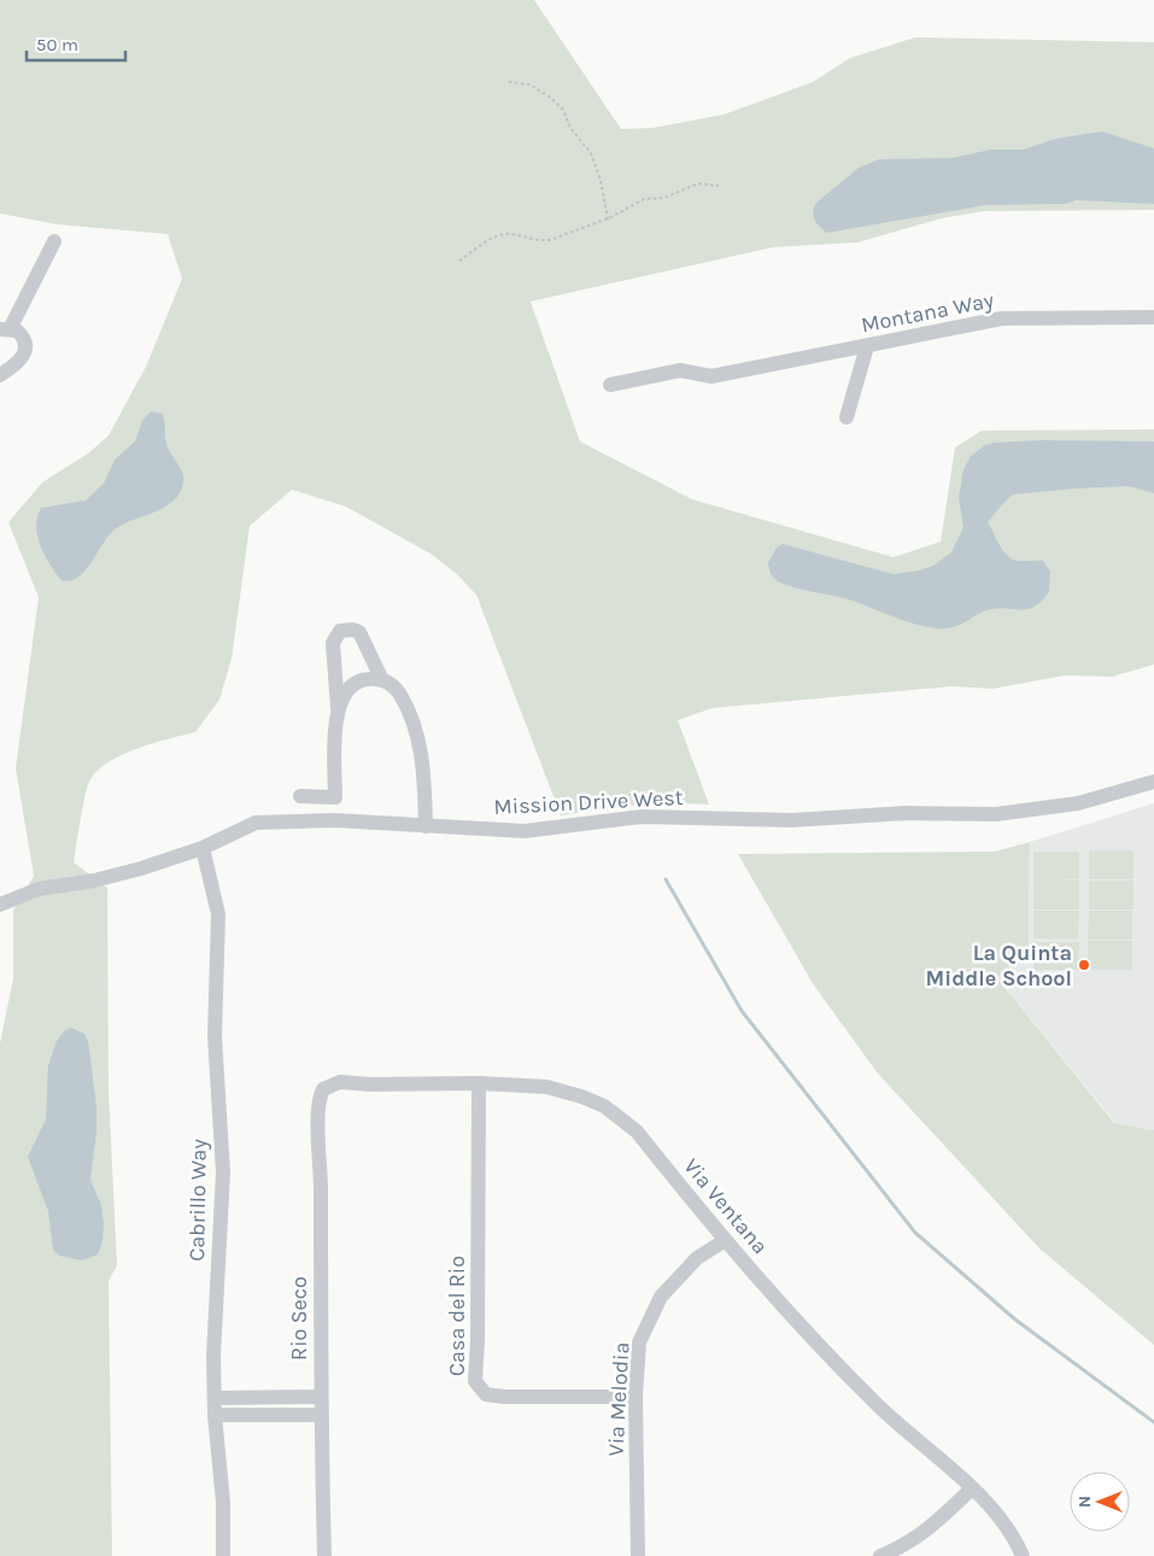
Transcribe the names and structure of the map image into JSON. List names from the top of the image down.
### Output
{
  "streets": {
    "street": [
      "Montana Way",
      "Mission Drive West",
      "Cabrillo Way",
      "Via Ventana",
      "Casa del Rio",
      "Rio Seco",
      "Via Melodia"
    ]
  },
  "crossings": [
    ["Mission Drive West", "Cabrillo Way"],
    ["Via Ventana", "Casa del Rio"],
    ["Via Ventana", "Rio Seco"],
    ["Via Ventana", "Via Melodia"],
    ["Casa del Rio", "Via Melodia"]
  ],
  "places": ["La Quinta Middle School"],
  "scale_bar": "50 m",
  "north": "left"
}
